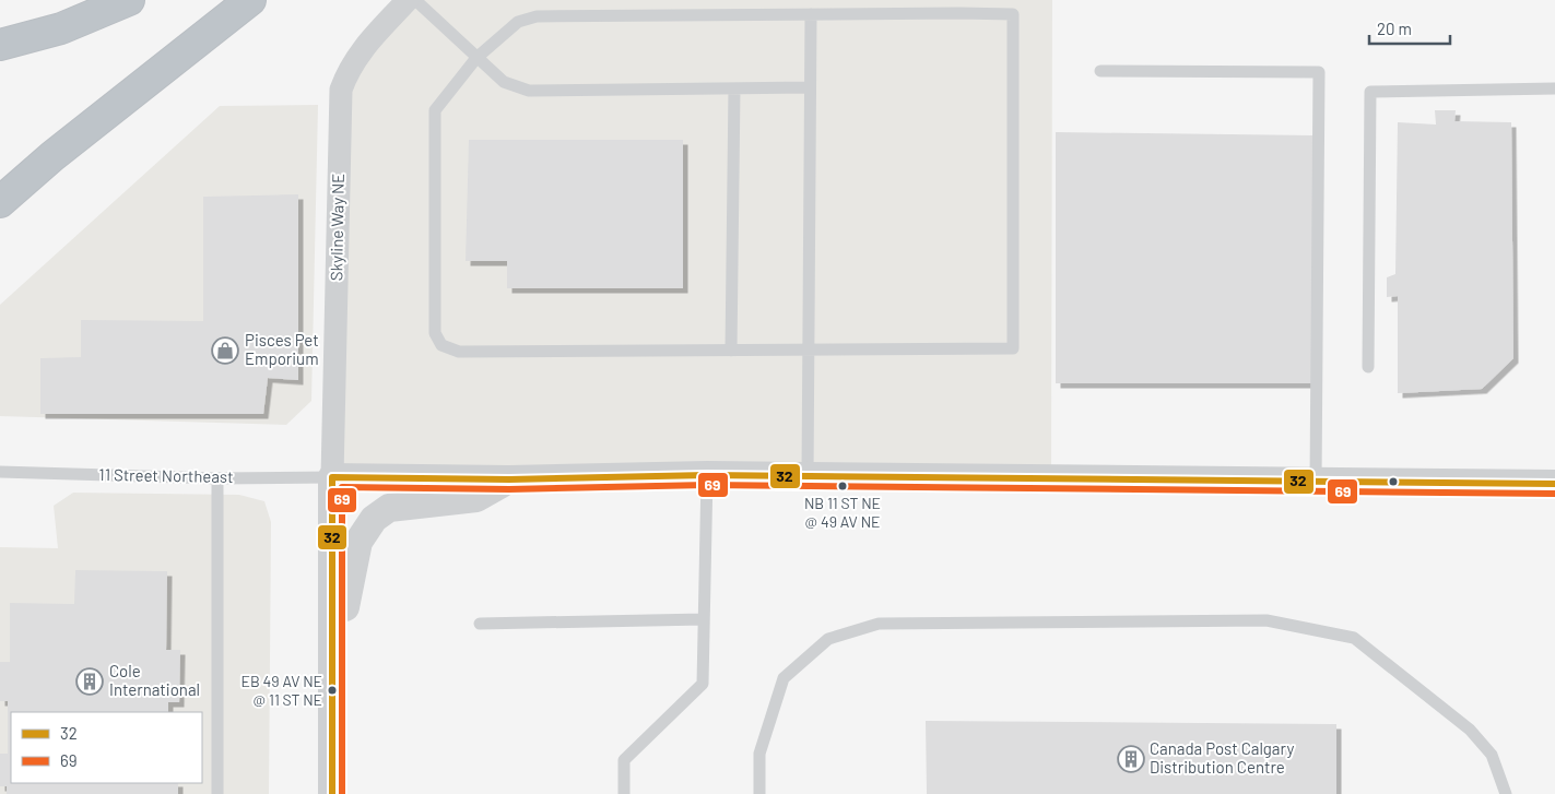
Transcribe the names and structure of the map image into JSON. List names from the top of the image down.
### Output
{
  "streets": {
    "street": ["Skyline Way NE"],
    "lane": ["11 Street Northeast"]
  },
  "crossings": [
    ["Skyline Way NE", "11 Street Northeast"]
  ],
  "places": {
    "shop": ["Pisces Pet Emporium"],
    "other": ["NB 11 ST NE @ 49 AV NE", "EB 49 AV NE @ 11 ST NE"],
    "building": ["Cole International", "Canada Post Calgary Distribution Centre"]
  },
  "lines": ["transit line 32", "transit line 69"],
  "legend": ["32", "69"],
  "scale_bar": "20 m"
}
